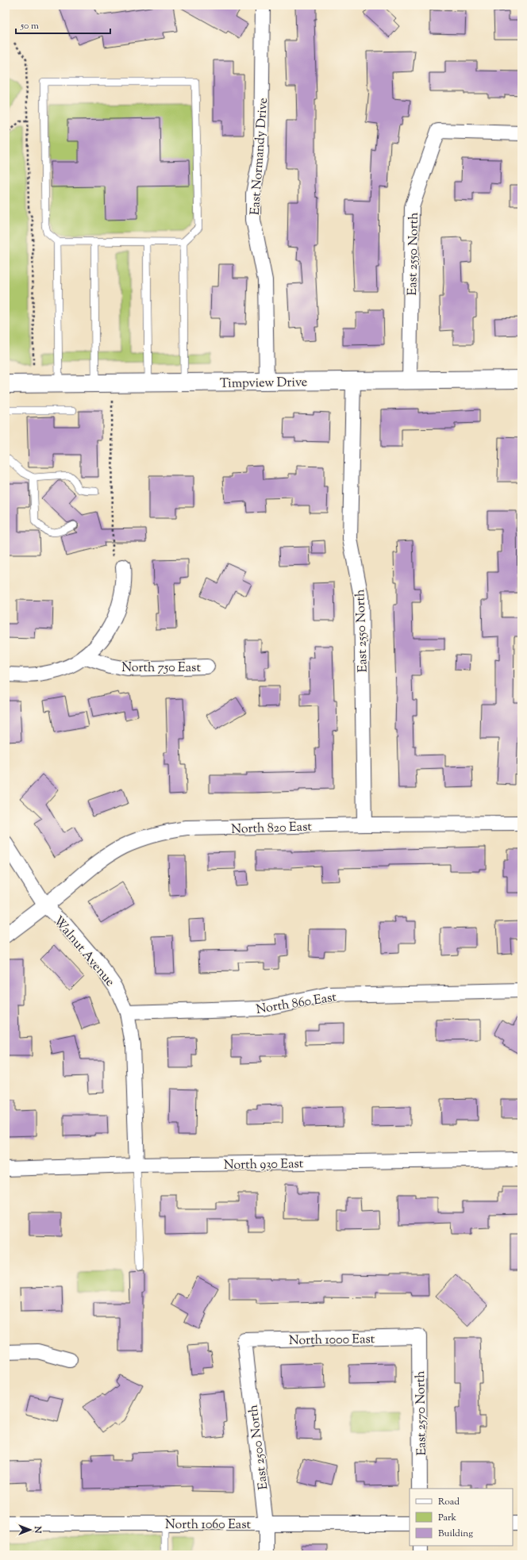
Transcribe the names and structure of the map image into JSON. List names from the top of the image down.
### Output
{
  "streets": {
    "street": [
      "East Normandy Drive",
      "East 2550 North",
      "Timpview Drive",
      "North 750 East",
      "North 820 East",
      "Walnut Avenue",
      "North 860 East",
      "North 930 East",
      "North 1000 East",
      "East 2570 North",
      "East 2500 North",
      "North 1060 East"
    ]
  },
  "crossings": [
    ["East Normandy Drive", "Timpview Drive"],
    ["East 2550 North", "Timpview Drive"],
    ["East 2550 North", "North 820 East"],
    ["North 820 East", "Walnut Avenue"],
    ["Walnut Avenue", "North 860 East"],
    ["Walnut Avenue", "North 930 East"],
    ["North 1000 East", "East 2570 North"],
    ["North 1000 East", "East 2500 North"],
    ["East 2500 North", "North 1060 East"]
  ],
  "legend": ["Road", "Park", "Building"],
  "scale_bar": "50 m",
  "north": "right"
}
